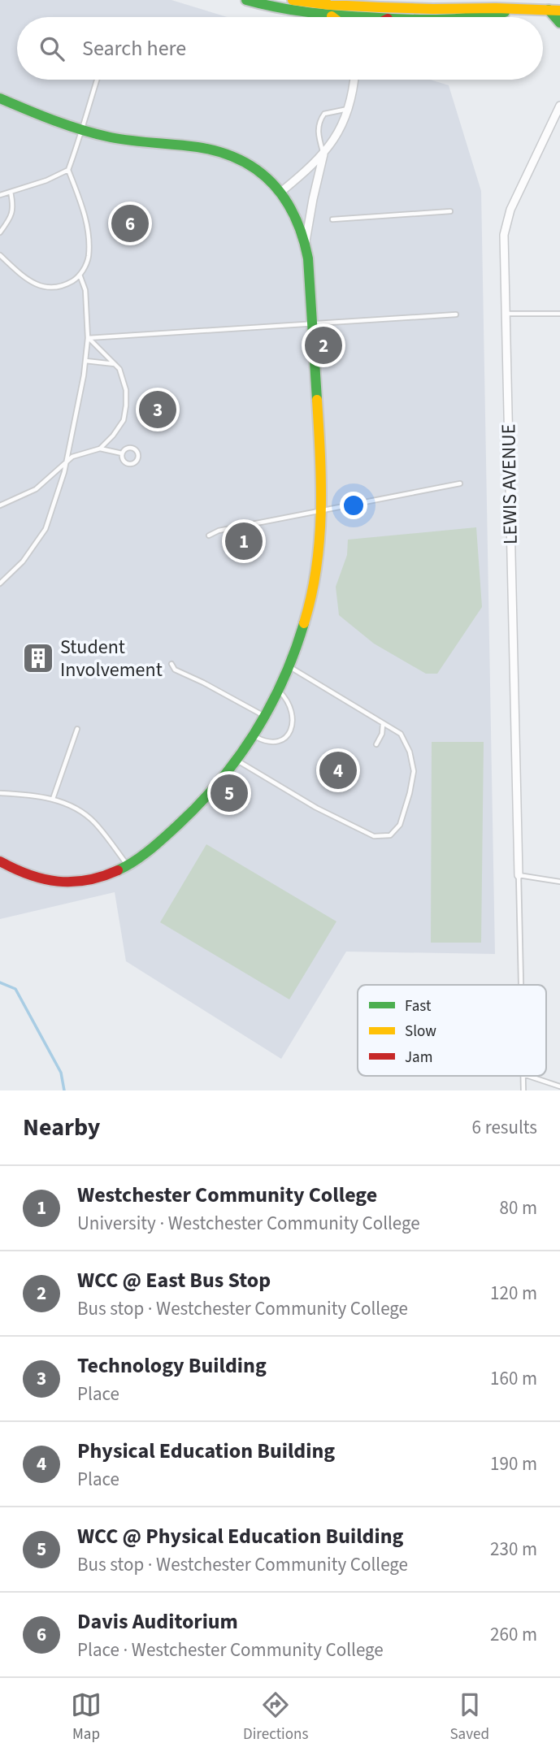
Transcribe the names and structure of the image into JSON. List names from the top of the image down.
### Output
{
  "streets": {
    "street": ["LEWIS AVENUE"]
  },
  "places": {
    "building": ["Student Involvement"]
  },
  "legend": ["Fast", "Slow", "Jam"],
  "page": {
    "search": "Search here",
    "pins": [
      "6",
      "2",
      "3",
      "1",
      "4",
      "5"
    ],
    "heading": ["Nearby", "6 results"],
    "list": [
      {
        "mark": "1",
        "name": "Westchester Community College",
        "note": "University · Westchester Community College",
        "value": "80 m"
      },
      {
        "mark": "2",
        "name": "WCC @ East Bus Stop",
        "note": "Bus stop · Westchester Community College",
        "value": "120 m"
      },
      {
        "mark": "3",
        "name": "Technology Building",
        "note": "Place",
        "value": "160 m"
      },
      {
        "mark": "4",
        "name": "Physical Education Building",
        "note": "Place",
        "value": "190 m"
      },
      {
        "mark": "5",
        "name": "WCC @ Physical Education Building",
        "note": "Bus stop · Westchester Community College",
        "value": "230 m"
      },
      {
        "mark": "6",
        "name": "Davis Auditorium",
        "note": "Place · Westchester Community College",
        "value": "260 m"
      }
    ],
    "nav": ["Map", "Directions", "Saved"]
  }
}
